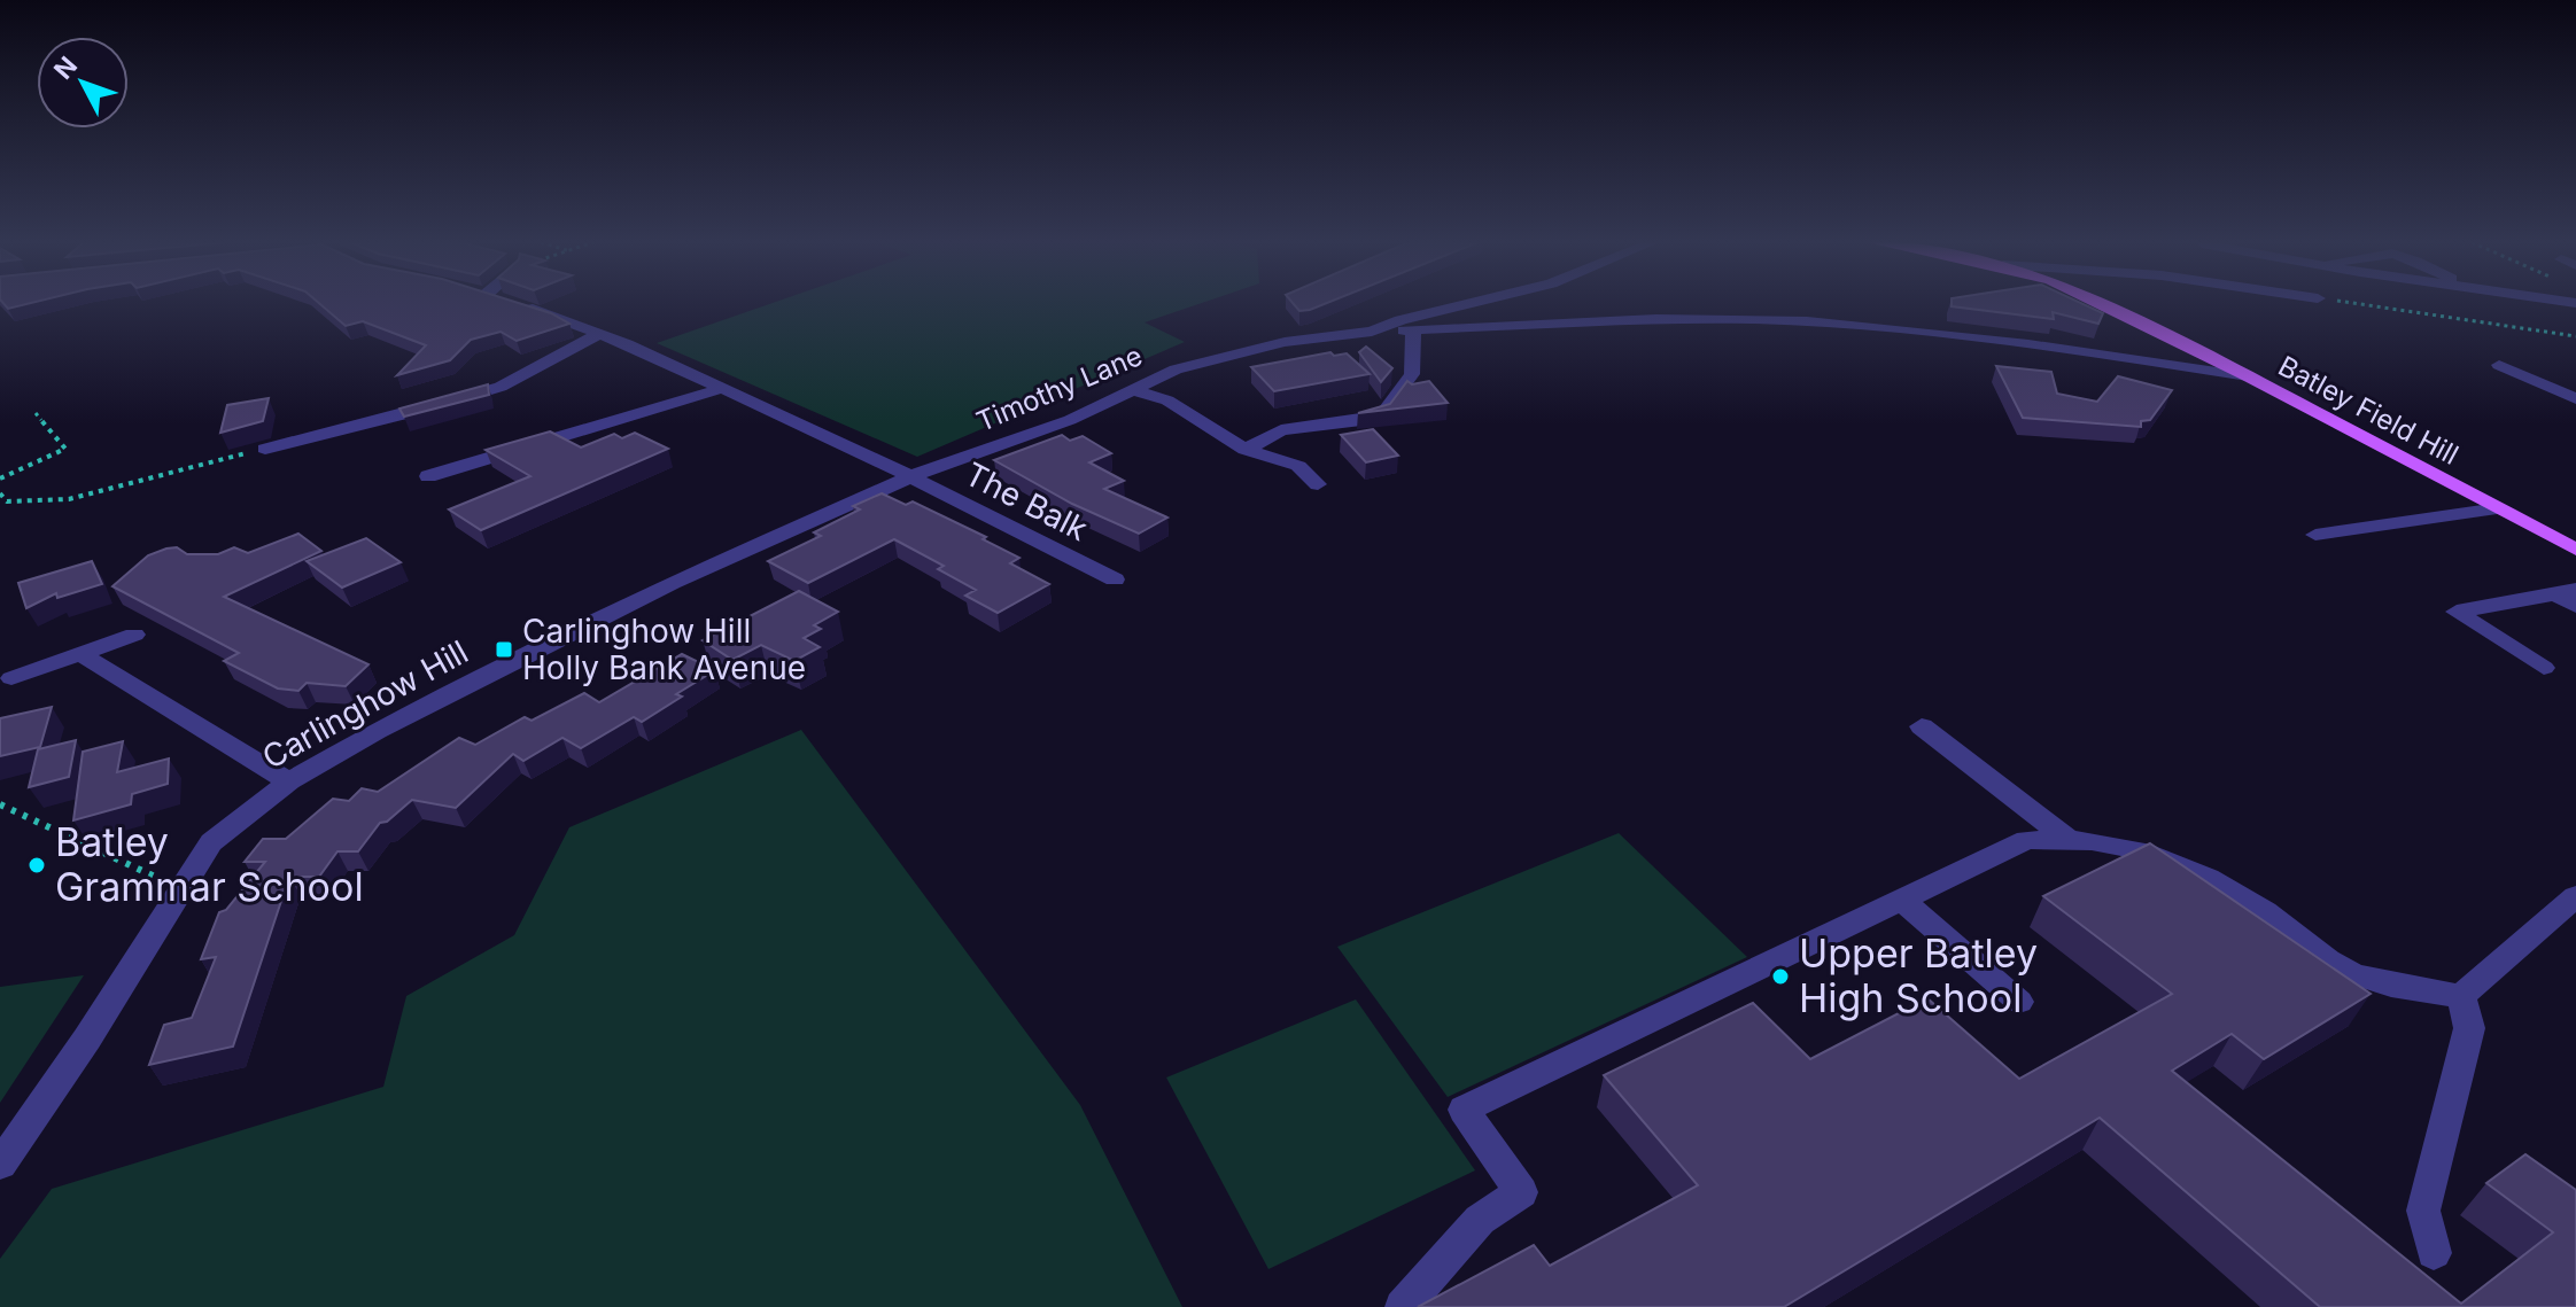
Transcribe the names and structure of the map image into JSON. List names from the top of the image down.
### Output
{
  "streets": {
    "main road": ["Batley Field Hill"],
    "street": ["Timothy Lane", "The Balk", "Carlinghow Hill"]
  },
  "crossings": [
    ["Timothy Lane", "The Balk"],
    ["Timothy Lane", "Carlinghow Hill"],
    ["The Balk", "Carlinghow Hill"]
  ],
  "places": {
    "transit": ["Carlinghow Hill Holly Bank Avenue"],
    "other": ["Batley Grammar School", "Upper Batley High School"]
  },
  "north": "top left"
}
